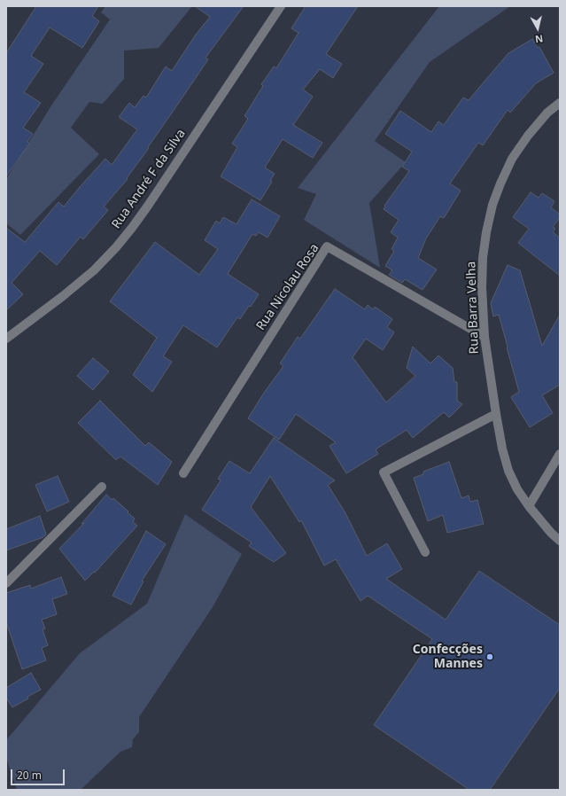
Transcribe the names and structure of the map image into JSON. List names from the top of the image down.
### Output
{
  "streets": {
    "street": ["Rua André F da Silva", "Rua Nicolau Rosa", "Rua Barra Velha"]
  },
  "crossings": [
    ["Rua Nicolau Rosa", "Rua Barra Velha"]
  ],
  "places": ["Confecções Mannes"],
  "scale_bar": "20 m",
  "north": "bottom"
}
